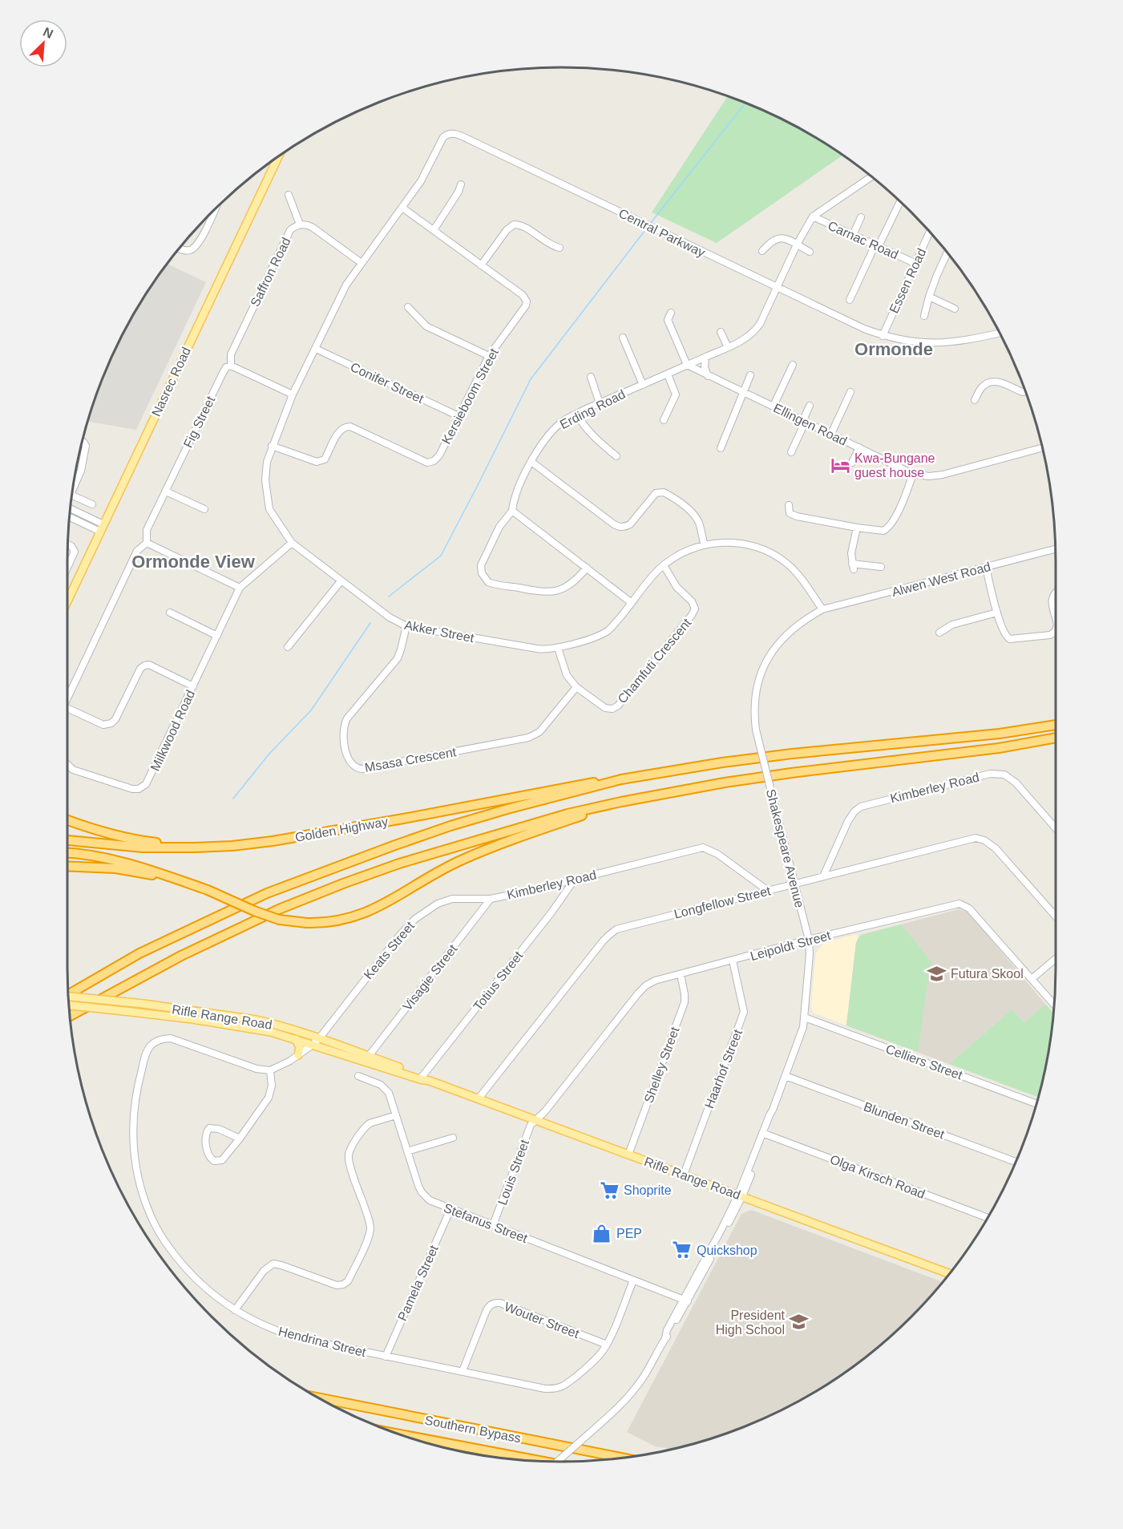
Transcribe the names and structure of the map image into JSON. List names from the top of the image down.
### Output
{
  "streets": {
    "highway": ["Golden Highway", "Southern Bypass"],
    "main road": ["Nasrec Road", "Rifle Range Road"],
    "street": [
      "Central Parkway",
      "Carnac Road",
      "Saffron Road",
      "Essen Road",
      "Conifer Street",
      "Kersieboom Street",
      "Erding Road",
      "Fig Street",
      "Ellingen Road",
      "Alwen West Road",
      "Akker Street",
      "Chamfuti Crescent",
      "Milkwood Road",
      "Msasa Crescent",
      "Kimberley Road",
      "Shakespeare Avenue",
      "Longfellow Street",
      "Leipoldt Street",
      "Keats Street",
      "Visagie Street",
      "Totius Street",
      "Celliers Street",
      "Shelley Street",
      "Haarhof Street",
      "Blunden Street",
      "Louis Street",
      "Olga Kirsch Road",
      "Stefanus Street",
      "Pamela Street",
      "Wouter Street",
      "Hendrina Street"
    ]
  },
  "crossings": [
    ["Central Parkway", "Essen Road"],
    ["Central Parkway", "Kersieboom Street"],
    ["Central Parkway", "Erding Road"],
    ["Central Parkway", "Akker Street"],
    ["Carnac Road", "Essen Road"],
    ["Saffron Road", "Fig Street"],
    ["Saffron Road", "Akker Street"],
    ["Conifer Street", "Kersieboom Street"],
    ["Conifer Street", "Akker Street"],
    ["Kersieboom Street", "Akker Street"],
    ["Erding Road", "Ellingen Road"],
    ["Alwen West Road", "Akker Street"],
    ["Alwen West Road", "Shakespeare Avenue"],
    ["Akker Street", "Chamfuti Crescent"],
    ["Akker Street", "Milkwood Road"],
    ["Akker Street", "Msasa Crescent"],
    ["Akker Street", "Shakespeare Avenue"],
    ["Chamfuti Crescent", "Msasa Crescent"],
    ["Kimberley Road", "Longfellow Street"],
    ["Kimberley Road", "Keats Street"],
    ["Kimberley Road", "Visagie Street"],
    ["Kimberley Road", "Totius Street"],
    ["Shakespeare Avenue", "Longfellow Street"],
    ["Shakespeare Avenue", "Leipoldt Street"],
    ["Shakespeare Avenue", "Rifle Range Road"],
    ["Shakespeare Avenue", "Celliers Street"],
    ["Shakespeare Avenue", "Blunden Street"],
    ["Shakespeare Avenue", "Olga Kirsch Road"],
    ["Shakespeare Avenue", "Stefanus Street"],
    ["Longfellow Street", "Rifle Range Road"],
    ["Leipoldt Street", "Rifle Range Road"],
    ["Leipoldt Street", "Shelley Street"],
    ["Leipoldt Street", "Haarhof Street"],
    ["Leipoldt Street", "Louis Street"],
    ["Keats Street", "Visagie Street"],
    ["Keats Street", "Rifle Range Road"],
    ["Keats Street", "Hendrina Street"],
    ["Visagie Street", "Rifle Range Road"],
    ["Totius Street", "Rifle Range Road"],
    ["Rifle Range Road", "Shelley Street"],
    ["Rifle Range Road", "Haarhof Street"],
    ["Rifle Range Road", "Louis Street"],
    ["Louis Street", "Stefanus Street"],
    ["Stefanus Street", "Pamela Street"],
    ["Stefanus Street", "Hendrina Street"],
    ["Pamela Street", "Hendrina Street"],
    ["Wouter Street", "Hendrina Street"]
  ],
  "districts": ["Ormonde", "Ormonde View"],
  "places": {
    "hotel": ["Kwa-Bungane guest house"],
    "school or university": ["Futura Skool", "President High School"],
    "supermarket": ["Shoprite", "Quickshop"],
    "shop": ["PEP"]
  },
  "north": "top right"
}
